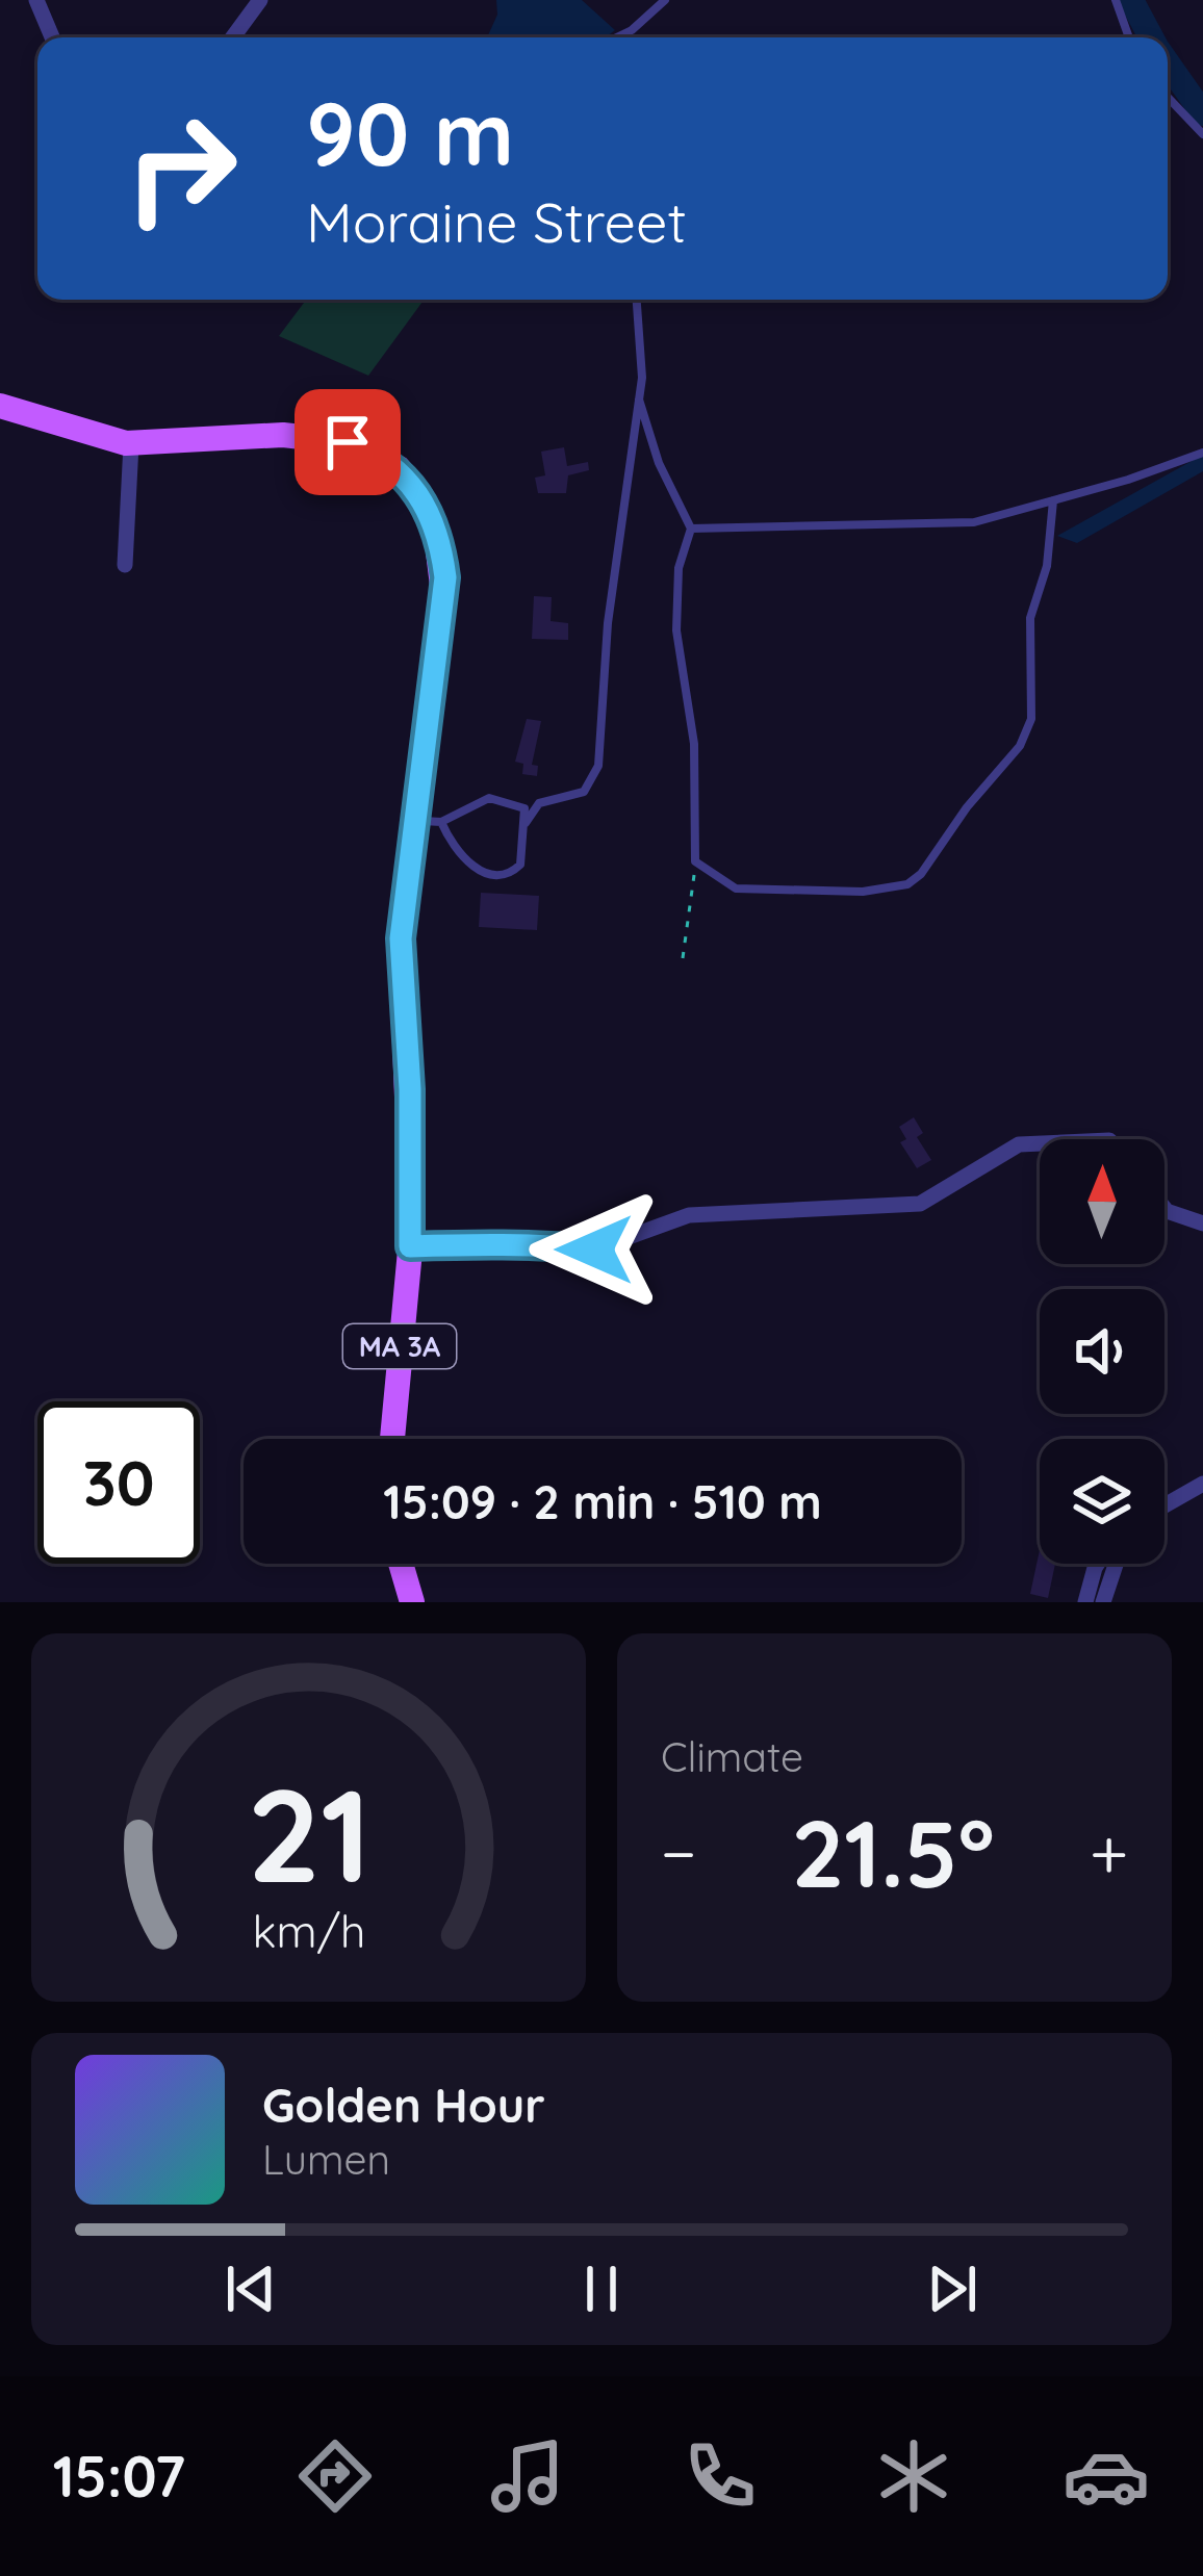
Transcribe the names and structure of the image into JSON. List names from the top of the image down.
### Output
{
  "streets": {
    "main road": ["MA 3A"]
  },
  "north": "top",
  "page": {
    "turn": ["90 m", "Moraine Street"],
    "limit": "30",
    "trip": "15:09 · 2 min · 510 m",
    "tile": "Climate",
    "heat": ["−", "21.5°", "+"],
    "song": ["Golden Hour", "Lumen"],
    "tabs": "15:07",
    "gauge": ["21", "km/h"]
  }
}
